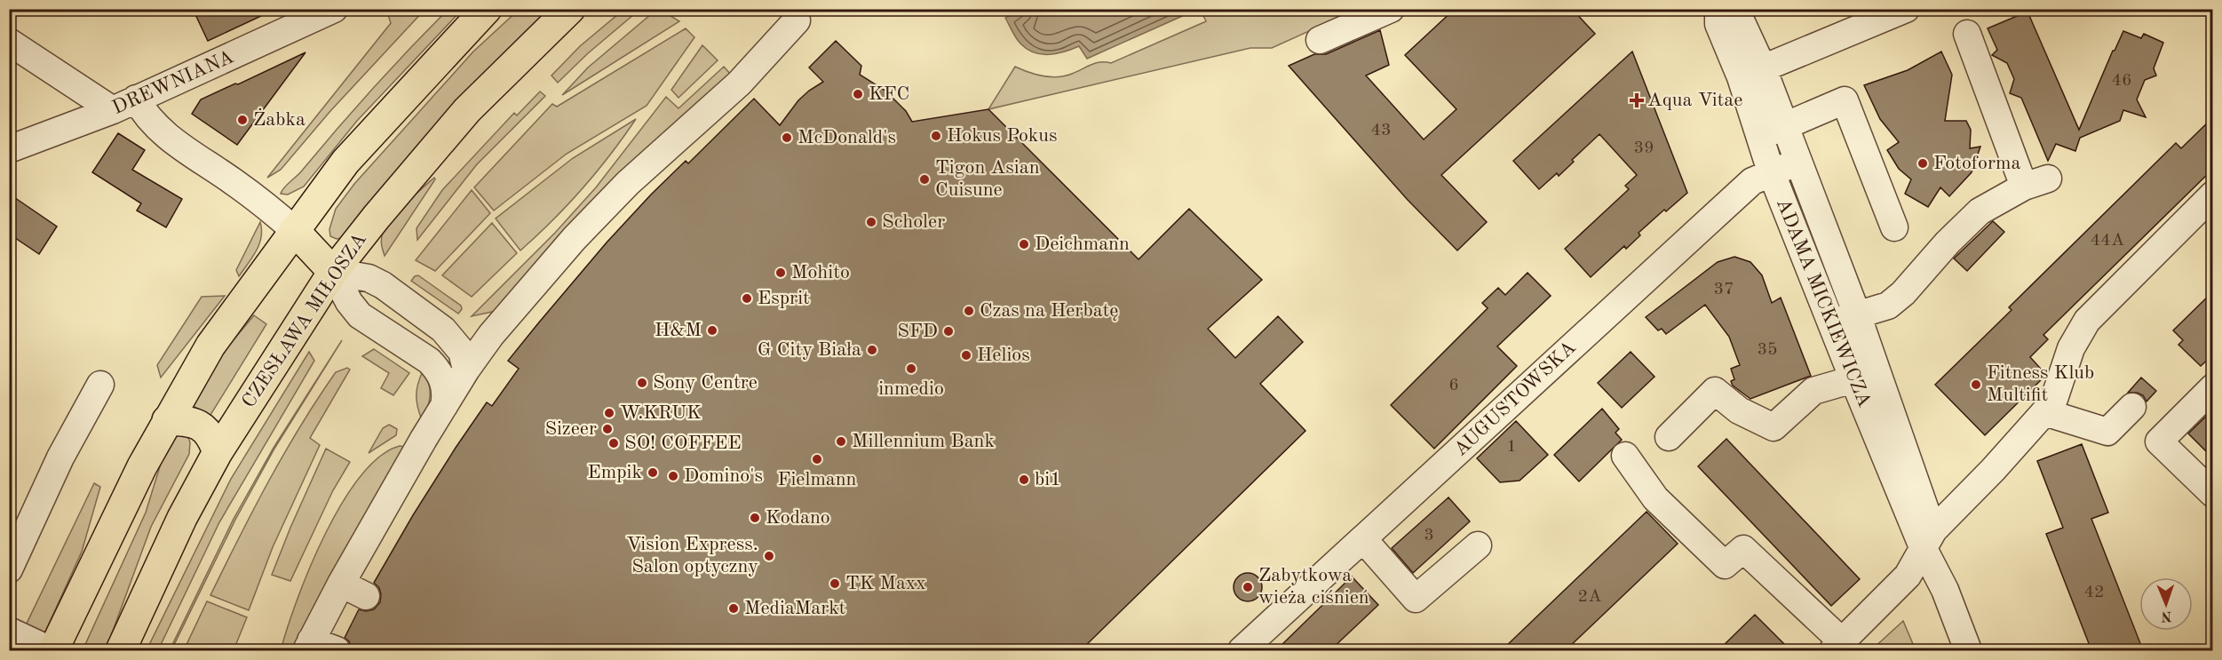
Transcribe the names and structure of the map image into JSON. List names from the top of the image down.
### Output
{
  "streets": {
    "main road": ["CZESŁAWA MIŁOSZA"],
    "street": ["DREWNIANA", "ADAMA MICKIEWICZA", "AUGUSTOWSKA"]
  },
  "crossings": [
    ["ADAMA MICKIEWICZA", "AUGUSTOWSKA"]
  ],
  "places": {
    "other": [
      "KFC",
      "Żabka",
      "Hokus Pokus",
      "McDonald's",
      "Fotoforma",
      "Tigon Asian Cuisune",
      "Scholer",
      "Deichmann",
      "Mohito",
      "Esprit",
      "Czas na Herbatę",
      "H&M",
      "SFD",
      "G City Biała",
      "Helios",
      "inmedio",
      "Sony Centre",
      "Fitness Klub Multifit",
      "W.KRUK",
      "Sizeer",
      "Millennium Bank",
      "SO! COFFEE",
      "Fielmann",
      "Empik",
      "Domino's",
      "bi1",
      "Kodano",
      "Vision Express. Salon optyczny",
      "TK Maxx",
      "Zabytkowa wieża ciśnień",
      "MediaMarkt"
    ],
    "health": ["Aqua Vitae"]
  },
  "house_numbers": [
    "46",
    "43",
    "39",
    "44A",
    "37",
    "35",
    "6",
    "1",
    "3",
    "42",
    "2A"
  ],
  "north": "bottom"
}
